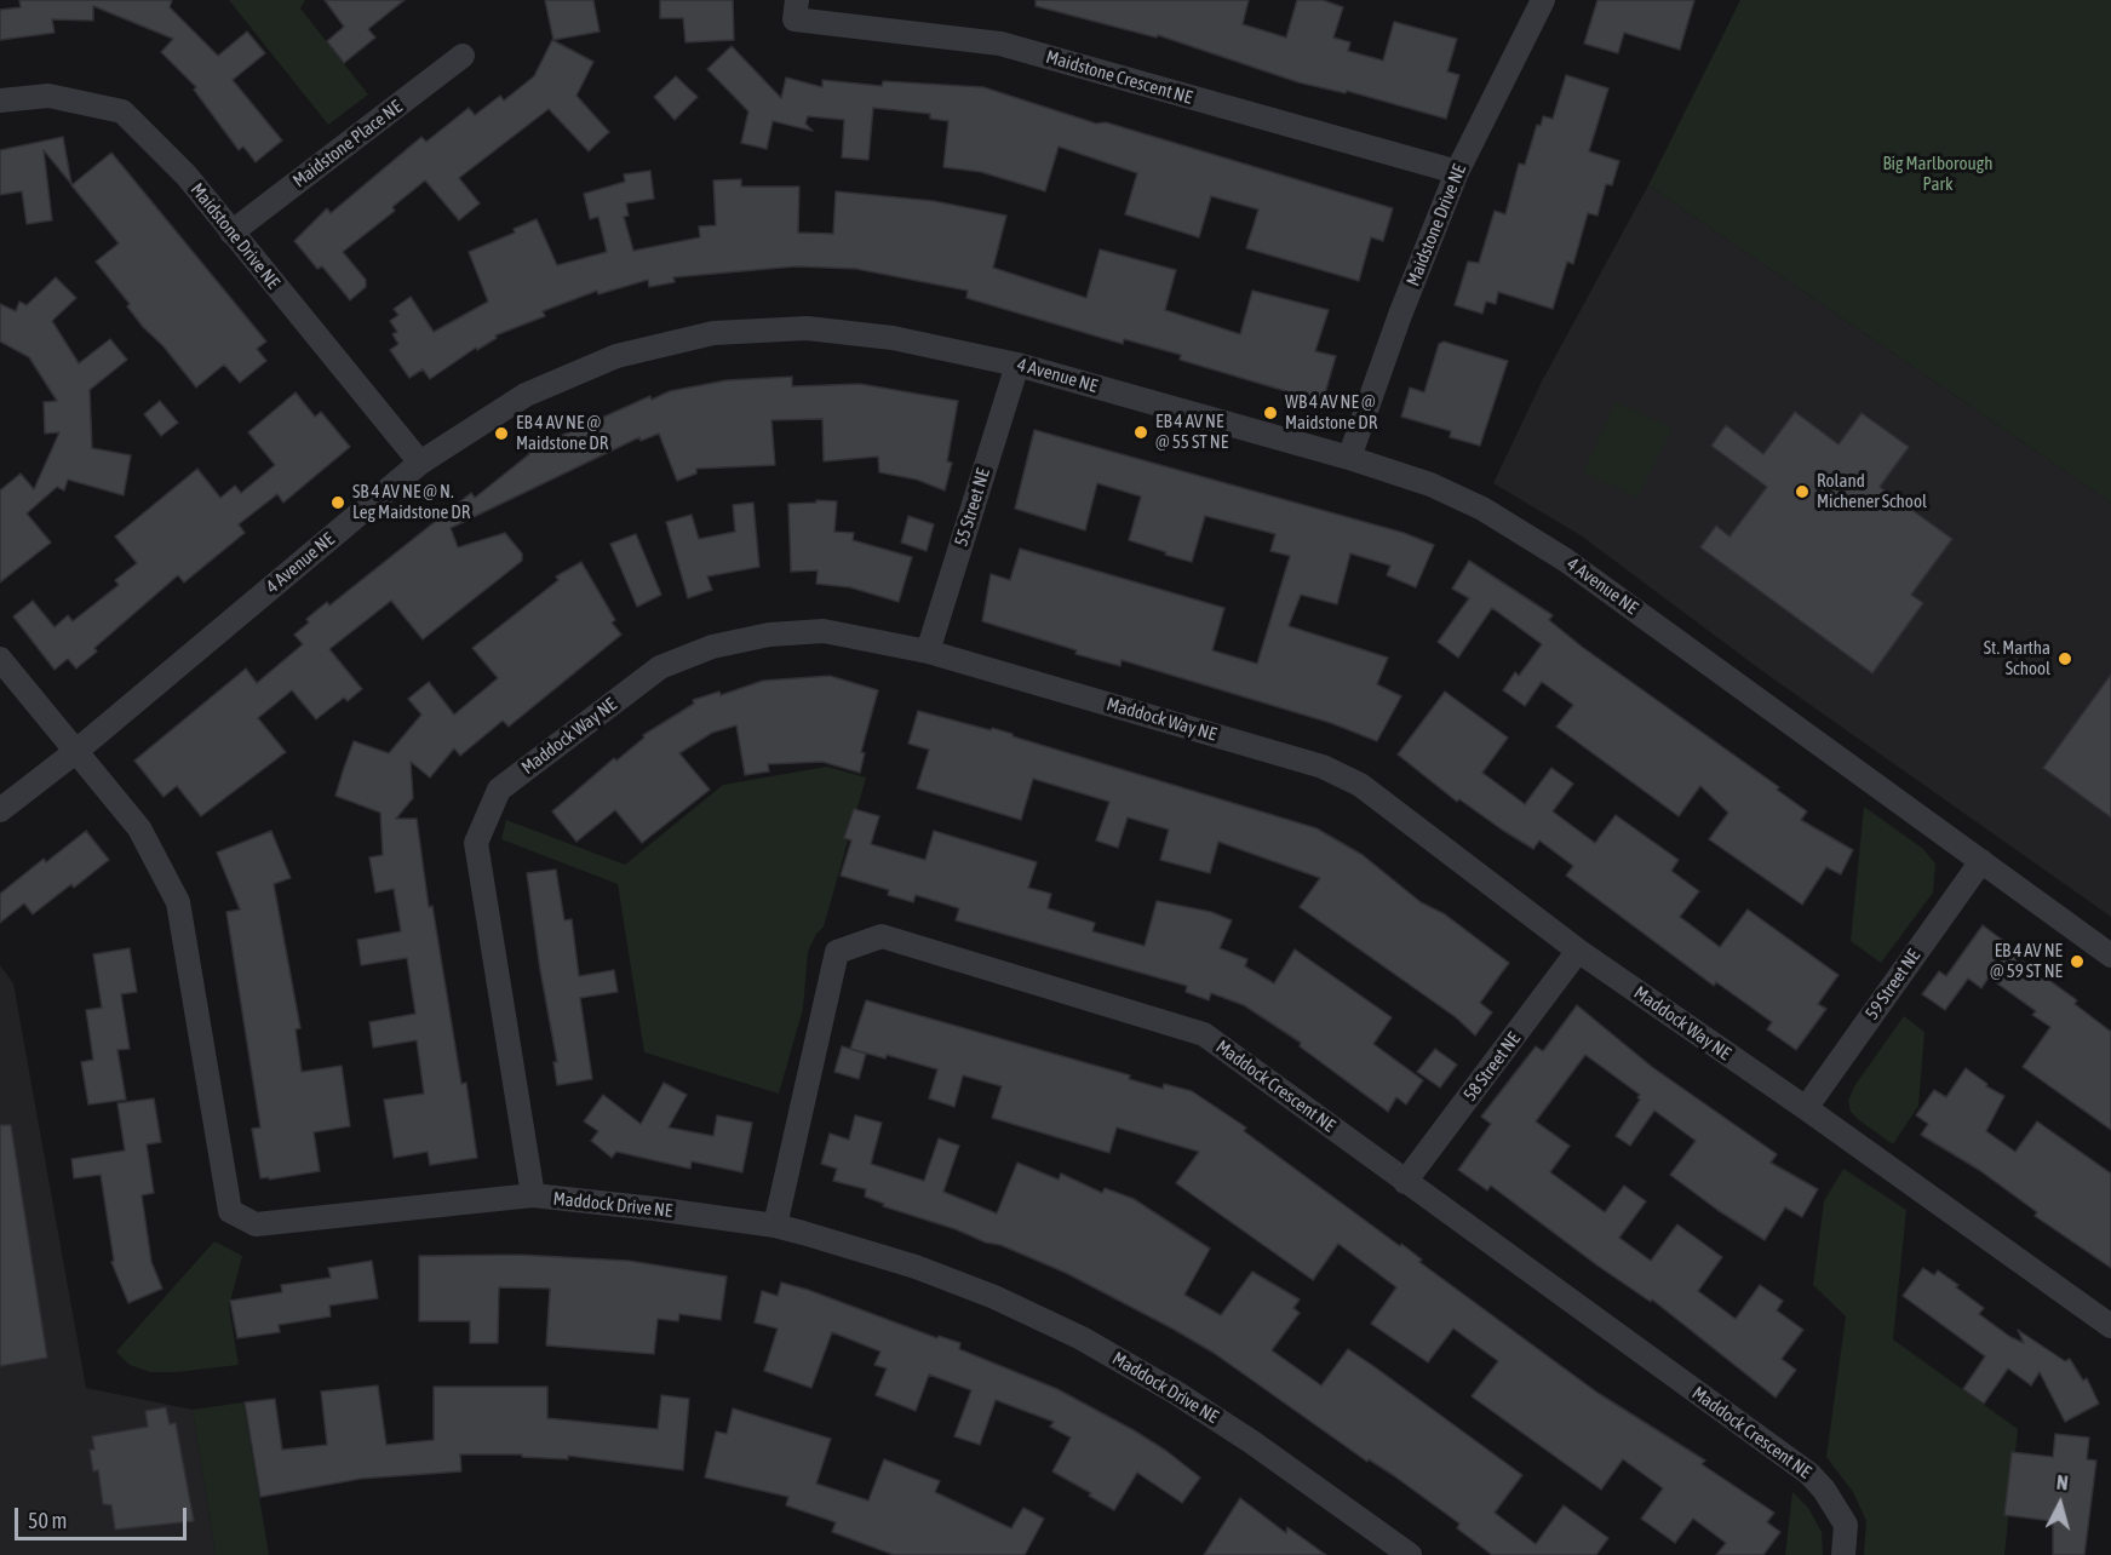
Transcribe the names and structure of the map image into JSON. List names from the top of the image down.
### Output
{
  "streets": {
    "street": [
      "Maidstone Crescent NE",
      "Maidstone Place NE",
      "Maidstone Drive NE",
      "4 Avenue NE",
      "55 Street NE",
      "Maddock Way NE",
      "59 Street NE",
      "58 Street NE",
      "Maddock Crescent NE",
      "Maddock Drive NE"
    ]
  },
  "crossings": [
    ["Maidstone Crescent NE", "Maidstone Drive NE"],
    ["Maidstone Place NE", "Maidstone Drive NE"],
    ["Maidstone Drive NE", "4 Avenue NE"],
    ["4 Avenue NE", "55 Street NE"],
    ["4 Avenue NE", "59 Street NE"],
    ["4 Avenue NE", "Maddock Drive NE"],
    ["55 Street NE", "Maddock Way NE"],
    ["Maddock Way NE", "59 Street NE"],
    ["Maddock Way NE", "58 Street NE"],
    ["Maddock Way NE", "Maddock Drive NE"],
    ["58 Street NE", "Maddock Crescent NE"],
    ["Maddock Crescent NE", "Maddock Drive NE"]
  ],
  "parks": ["Big Marlborough Park"],
  "places": [
    "WB 4 AV NE @ Maidstone DR",
    "EB 4 AV NE @ 55 ST NE",
    "EB 4 AV NE @ Maidstone DR",
    "Roland Michener School",
    "SB 4 AV NE @ N. Leg Maidstone DR",
    "St. Martha School",
    "EB 4 AV NE @ 59 ST NE"
  ],
  "scale_bar": "50 m",
  "north": "top"
}
